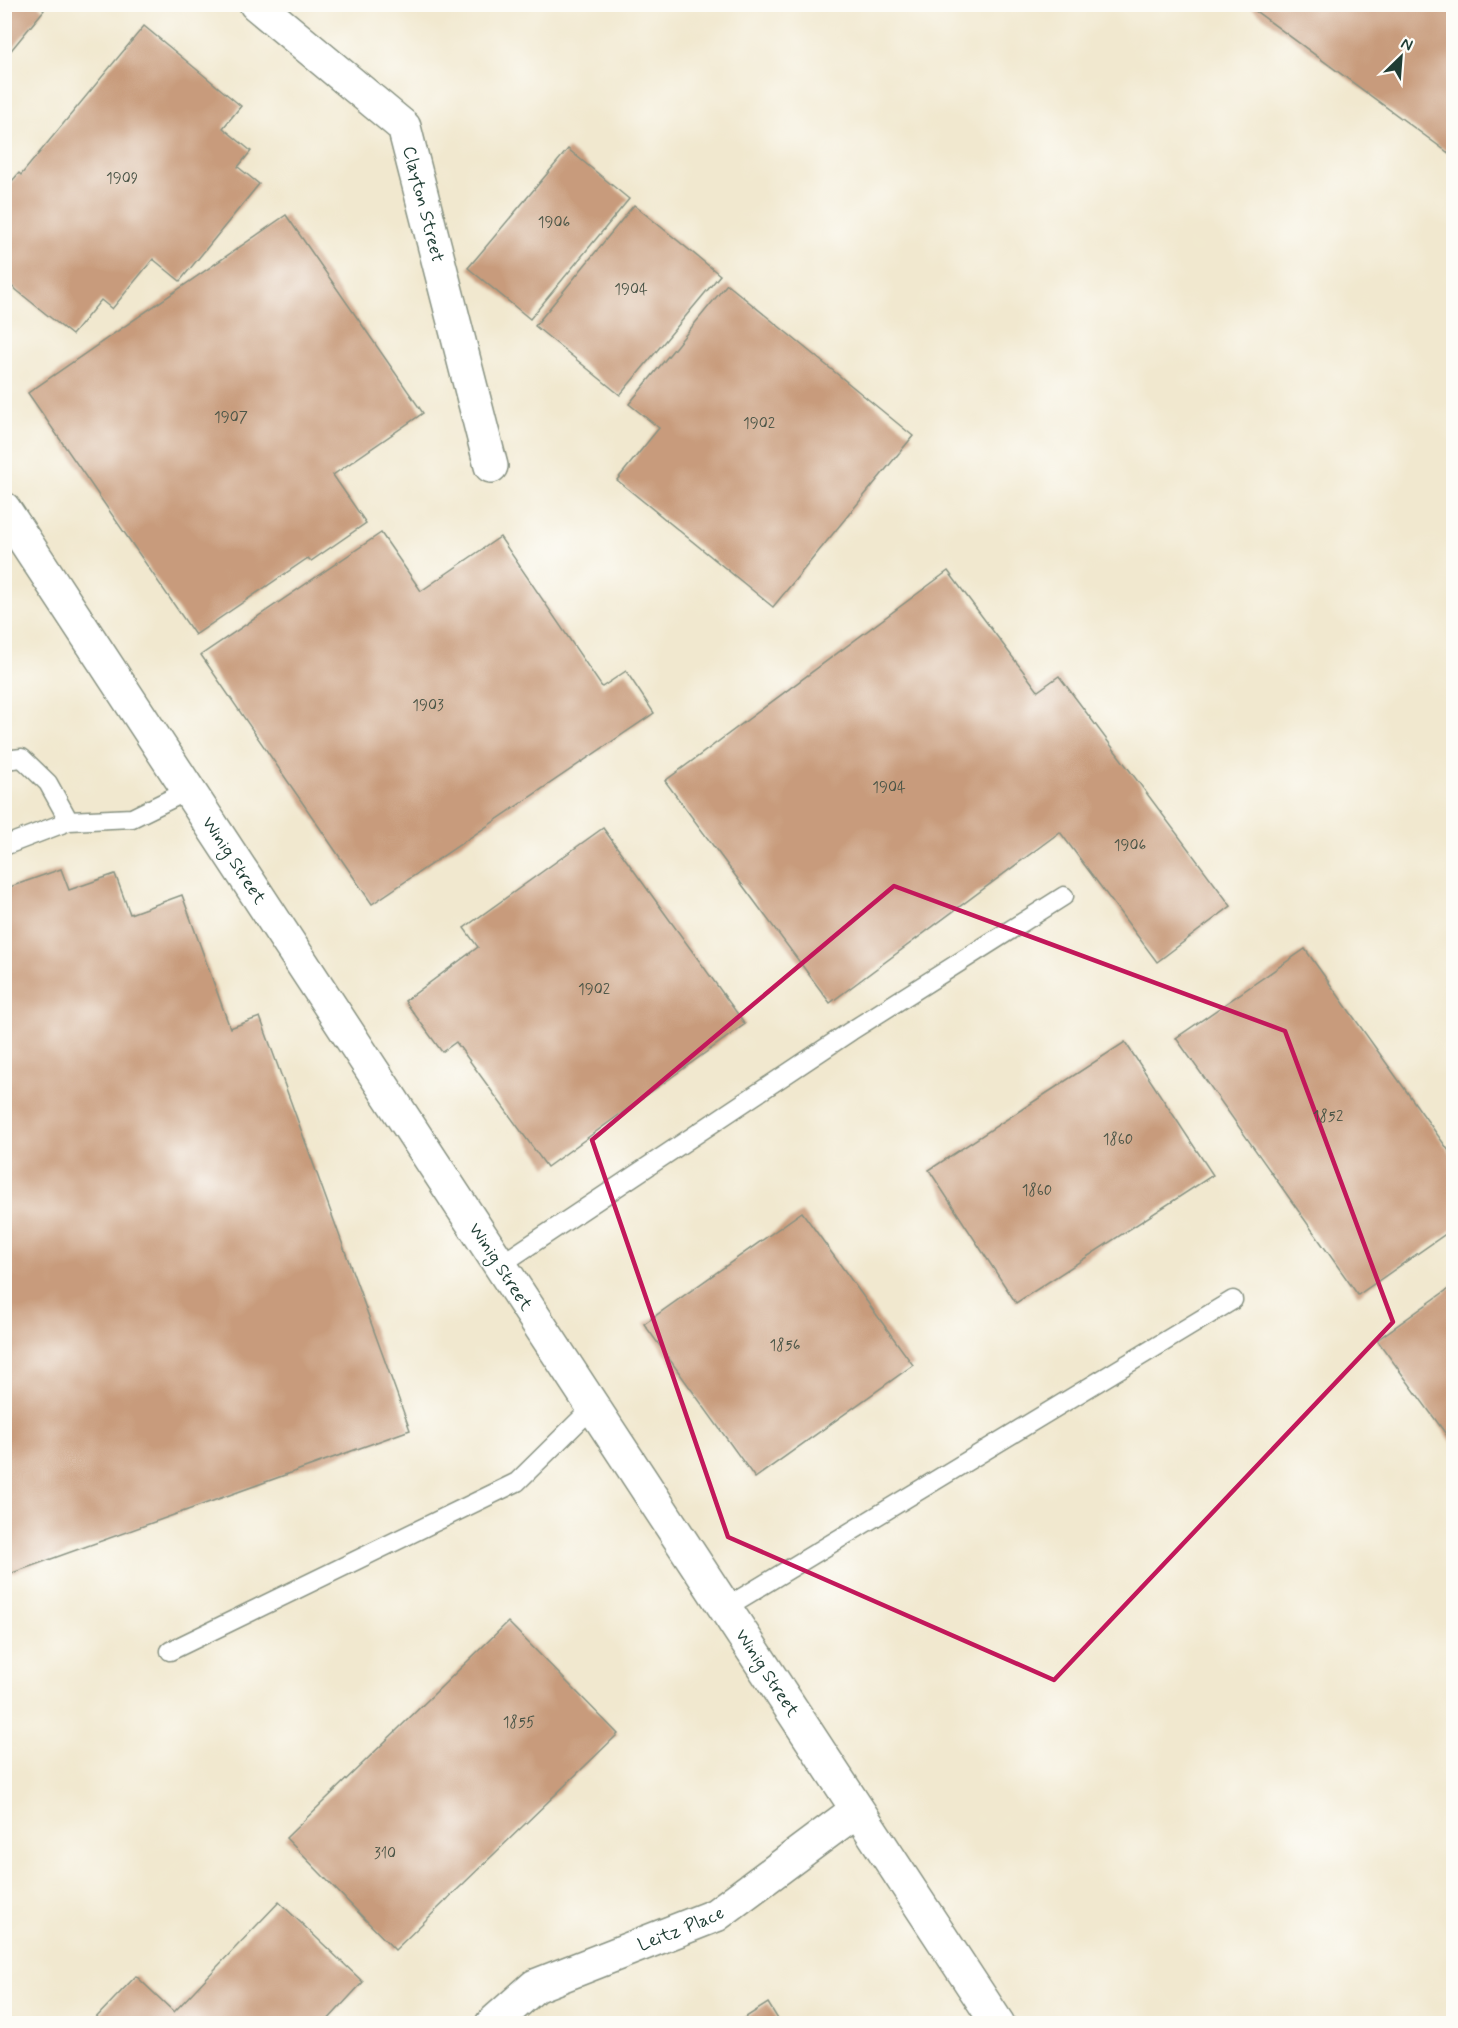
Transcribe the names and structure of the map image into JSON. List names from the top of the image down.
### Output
{
  "streets": {
    "street": ["Clayton Street", "Winig Street", "Leitz Place"]
  },
  "crossings": [
    ["Winig Street", "Leitz Place"]
  ],
  "house_numbers": [
    "1909",
    "1906",
    "1904",
    "1907",
    "1902",
    "1903",
    "1904",
    "1906",
    "1902",
    "1852",
    "1860",
    "1860",
    "1856",
    "1855",
    "310"
  ],
  "north": "top right"
}
